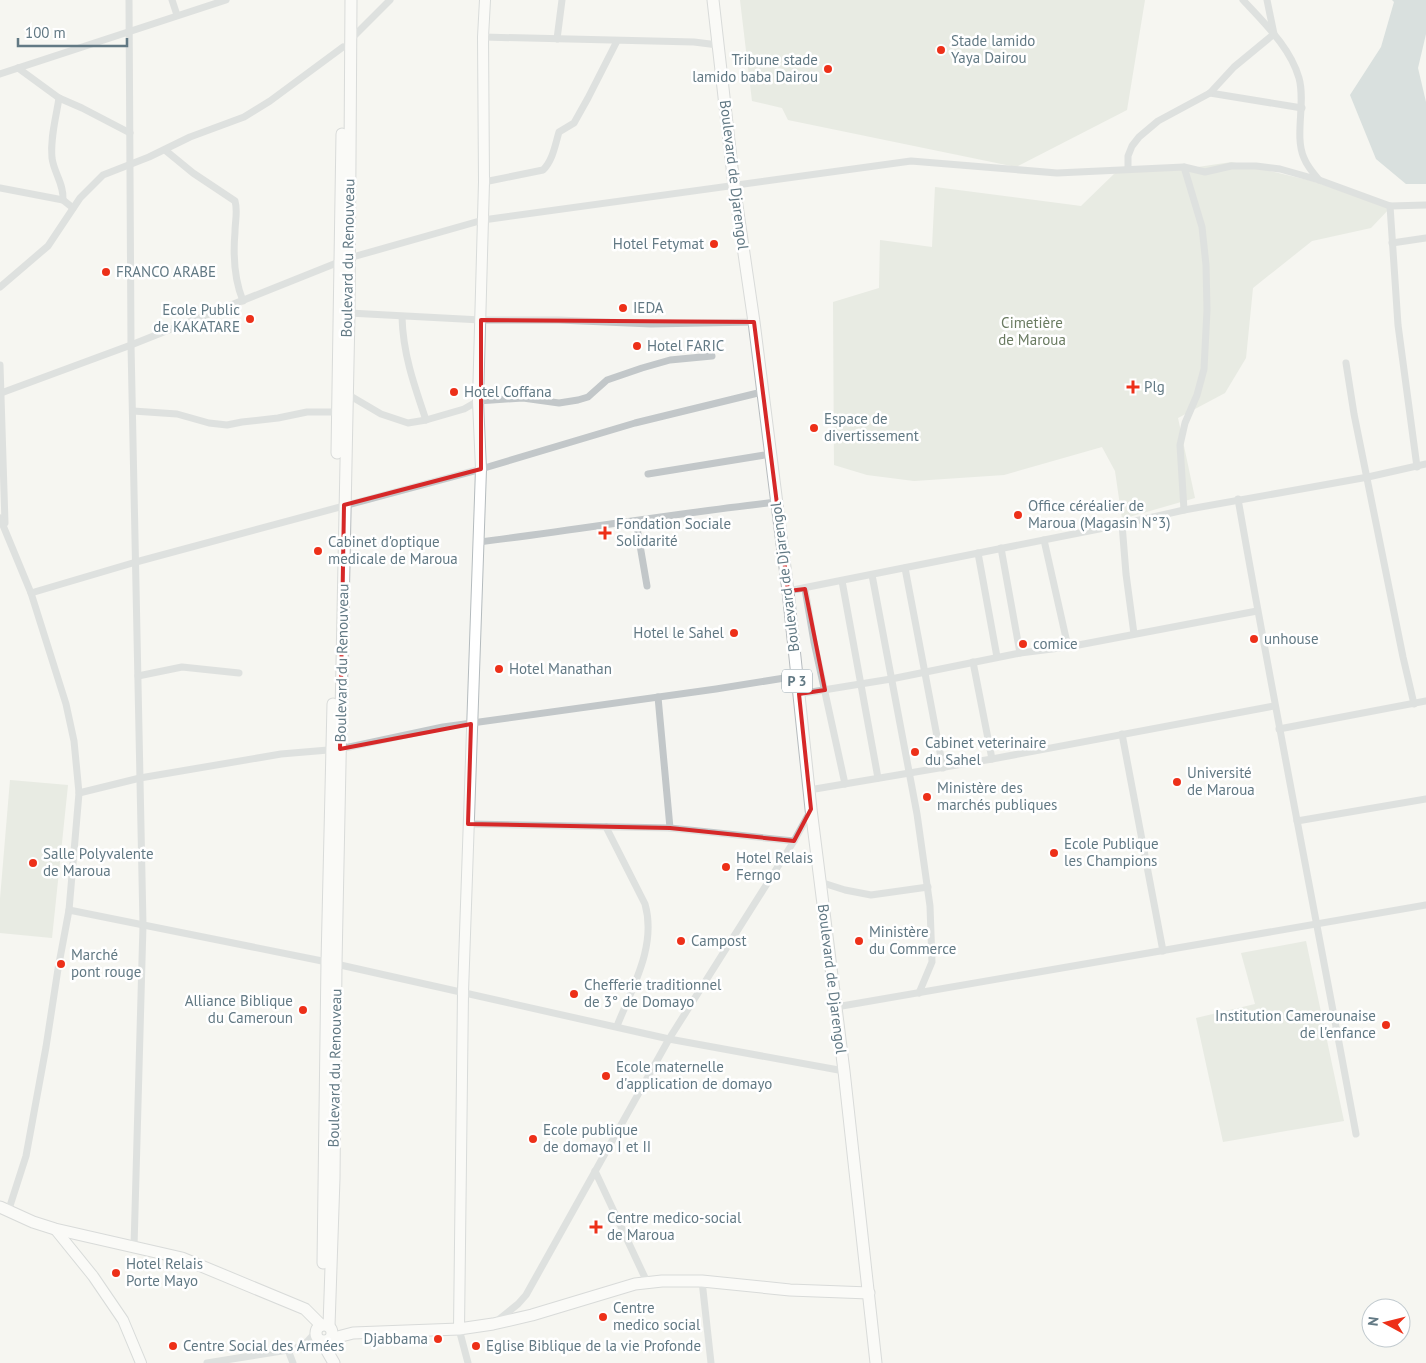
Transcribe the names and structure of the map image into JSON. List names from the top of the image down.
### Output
{
  "streets": {
    "main road": ["Boulevard de Djarengol", "Boulevard du Renouveau", "P 3"]
  },
  "parks": ["Cimetière de Maroua"],
  "places": {
    "other": [
      "Stade lamido Yaya Dairou",
      "Tribune stade lamido baba Dairou",
      "Hotel Fetymat",
      "FRANCO ARABE",
      "IEDA",
      "Ecole Public de KAKATARE",
      "Hotel FARIC",
      "Hotel Coffana",
      "Espace de divertissement",
      "Office céréalier de Maroua (Magasin N°3)",
      "Cabinet d'optique medicale de Maroua",
      "Hotel le Sahel",
      "unhouse",
      "comice",
      "Hotel Manathan",
      "Cabinet veterinaire du Sahel",
      "Université de Maroua",
      "Ministère des marchés publiques",
      "Ecole Publique les Champions",
      "Salle Polyvalente de Maroua",
      "Hotel Relais Ferngo",
      "Campost",
      "Ministère du Commerce",
      "Marché pont rouge",
      "Chefferie traditionnel de 3° de Domayo",
      "Alliance Biblique du Cameroun",
      "Institution Camerounaise de l'enfance",
      "Ecole maternelle d'application de domayo",
      "Ecole publique de domayo I et II",
      "Hotel Relais Porte Mayo",
      "Centre medico social",
      "Djabbama",
      "Centre Social des Armées",
      "Eglise Biblique de la vie Profonde"
    ],
    "health": ["Plg", "Fondation Sociale Solidarité", "Centre medico-social de Maroua"]
  },
  "scale_bar": "100 m",
  "north": "left"
}
